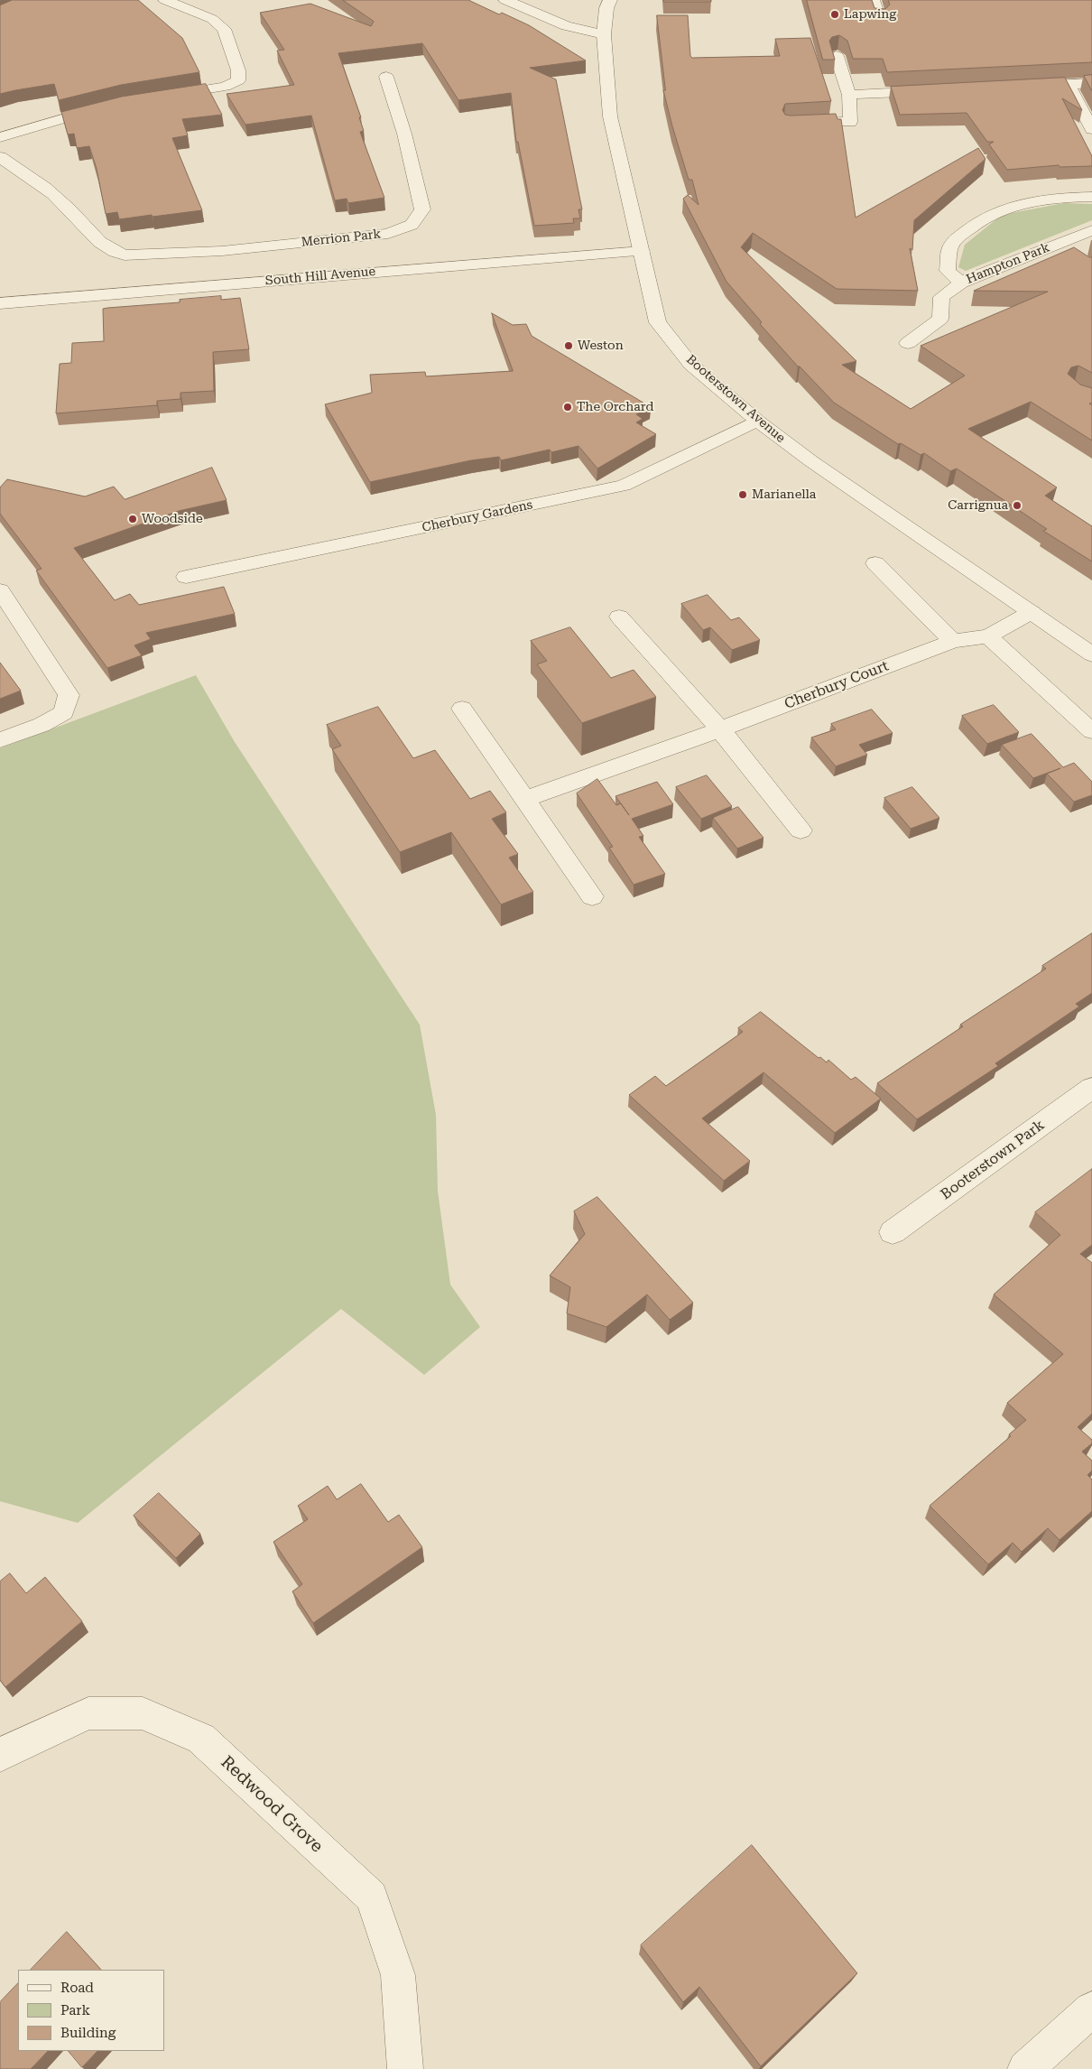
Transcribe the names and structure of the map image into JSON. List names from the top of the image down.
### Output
{
  "streets": {
    "street": [
      "Merrion Park",
      "Hampton Park",
      "South Hill Avenue",
      "Booterstown Avenue",
      "Cherbury Gardens",
      "Cherbury Court",
      "Booterstown Park",
      "Redwood Grove"
    ]
  },
  "crossings": [
    ["South Hill Avenue", "Booterstown Avenue"],
    ["Booterstown Avenue", "Cherbury Gardens"],
    ["Booterstown Avenue", "Cherbury Court"]
  ],
  "places": [
    "Lapwing",
    "Weston",
    "The Orchard",
    "Marianella",
    "Carrignua",
    "Woodside"
  ],
  "legend": ["Road", "Park", "Building"]
}
